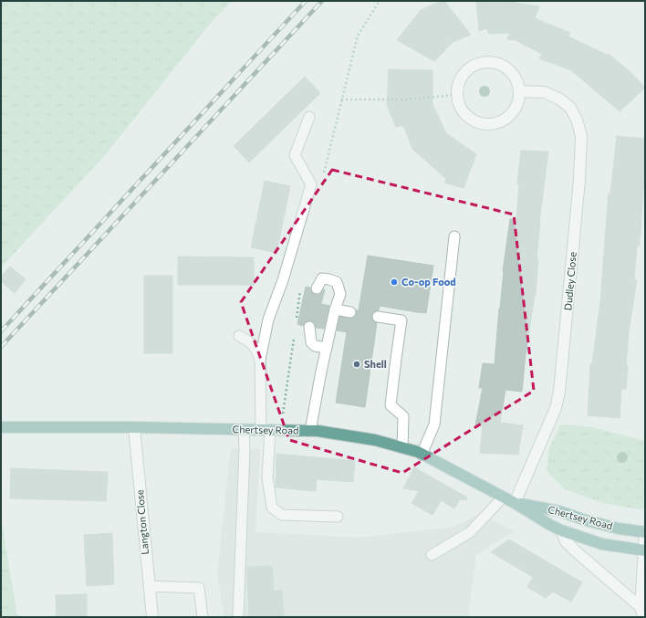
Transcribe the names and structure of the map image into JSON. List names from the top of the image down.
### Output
{
  "streets": {
    "main road": ["Chertsey Road"],
    "street": ["Dudley Close", "Langton Close"]
  },
  "crossings": [
    ["Dudley Close", "Chertsey Road"],
    ["Chertsey Road", "Langton Close"]
  ],
  "places": ["Co-op Food", "Shell"]
}
